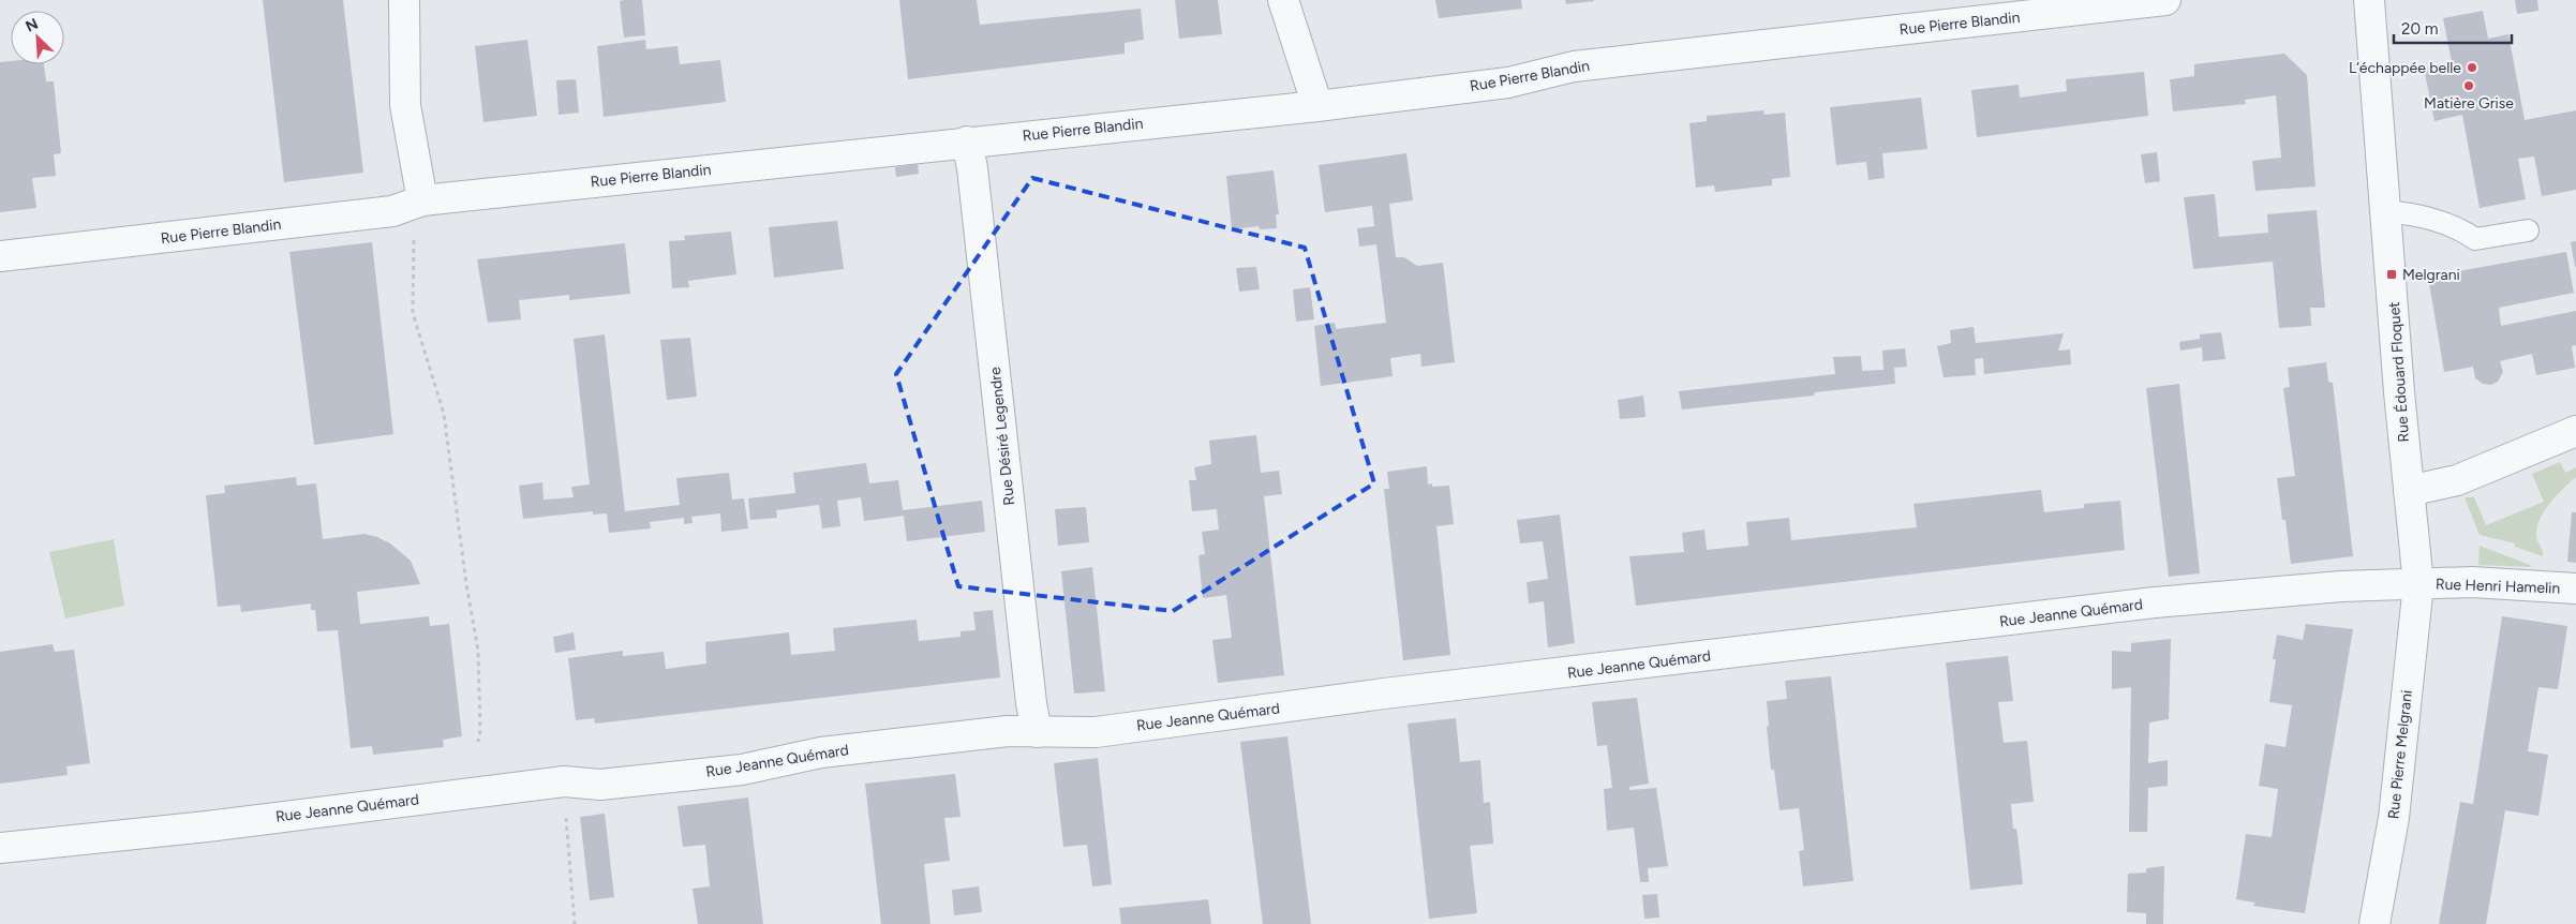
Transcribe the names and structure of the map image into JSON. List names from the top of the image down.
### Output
{
  "streets": {
    "street": [
      "Rue Pierre Blandin",
      "Rue Édouard Floquet",
      "Rue Désiré Legendre",
      "Rue Henri Hamelin",
      "Rue Jeanne Quémard",
      "Rue Pierre Melgrani"
    ]
  },
  "crossings": [
    ["Rue Pierre Blandin", "Rue Désiré Legendre"],
    ["Rue Édouard Floquet", "Rue Henri Hamelin"],
    ["Rue Édouard Floquet", "Rue Jeanne Quémard"],
    ["Rue Édouard Floquet", "Rue Pierre Melgrani"],
    ["Rue Désiré Legendre", "Rue Jeanne Quémard"],
    ["Rue Henri Hamelin", "Rue Jeanne Quémard"],
    ["Rue Henri Hamelin", "Rue Pierre Melgrani"],
    ["Rue Jeanne Quémard", "Rue Pierre Melgrani"]
  ],
  "places": {
    "other": ["L’échappée belle", "Matière Grise"],
    "transit": ["Melgrani"]
  },
  "scale_bar": "20 m",
  "north": "top left"
}
